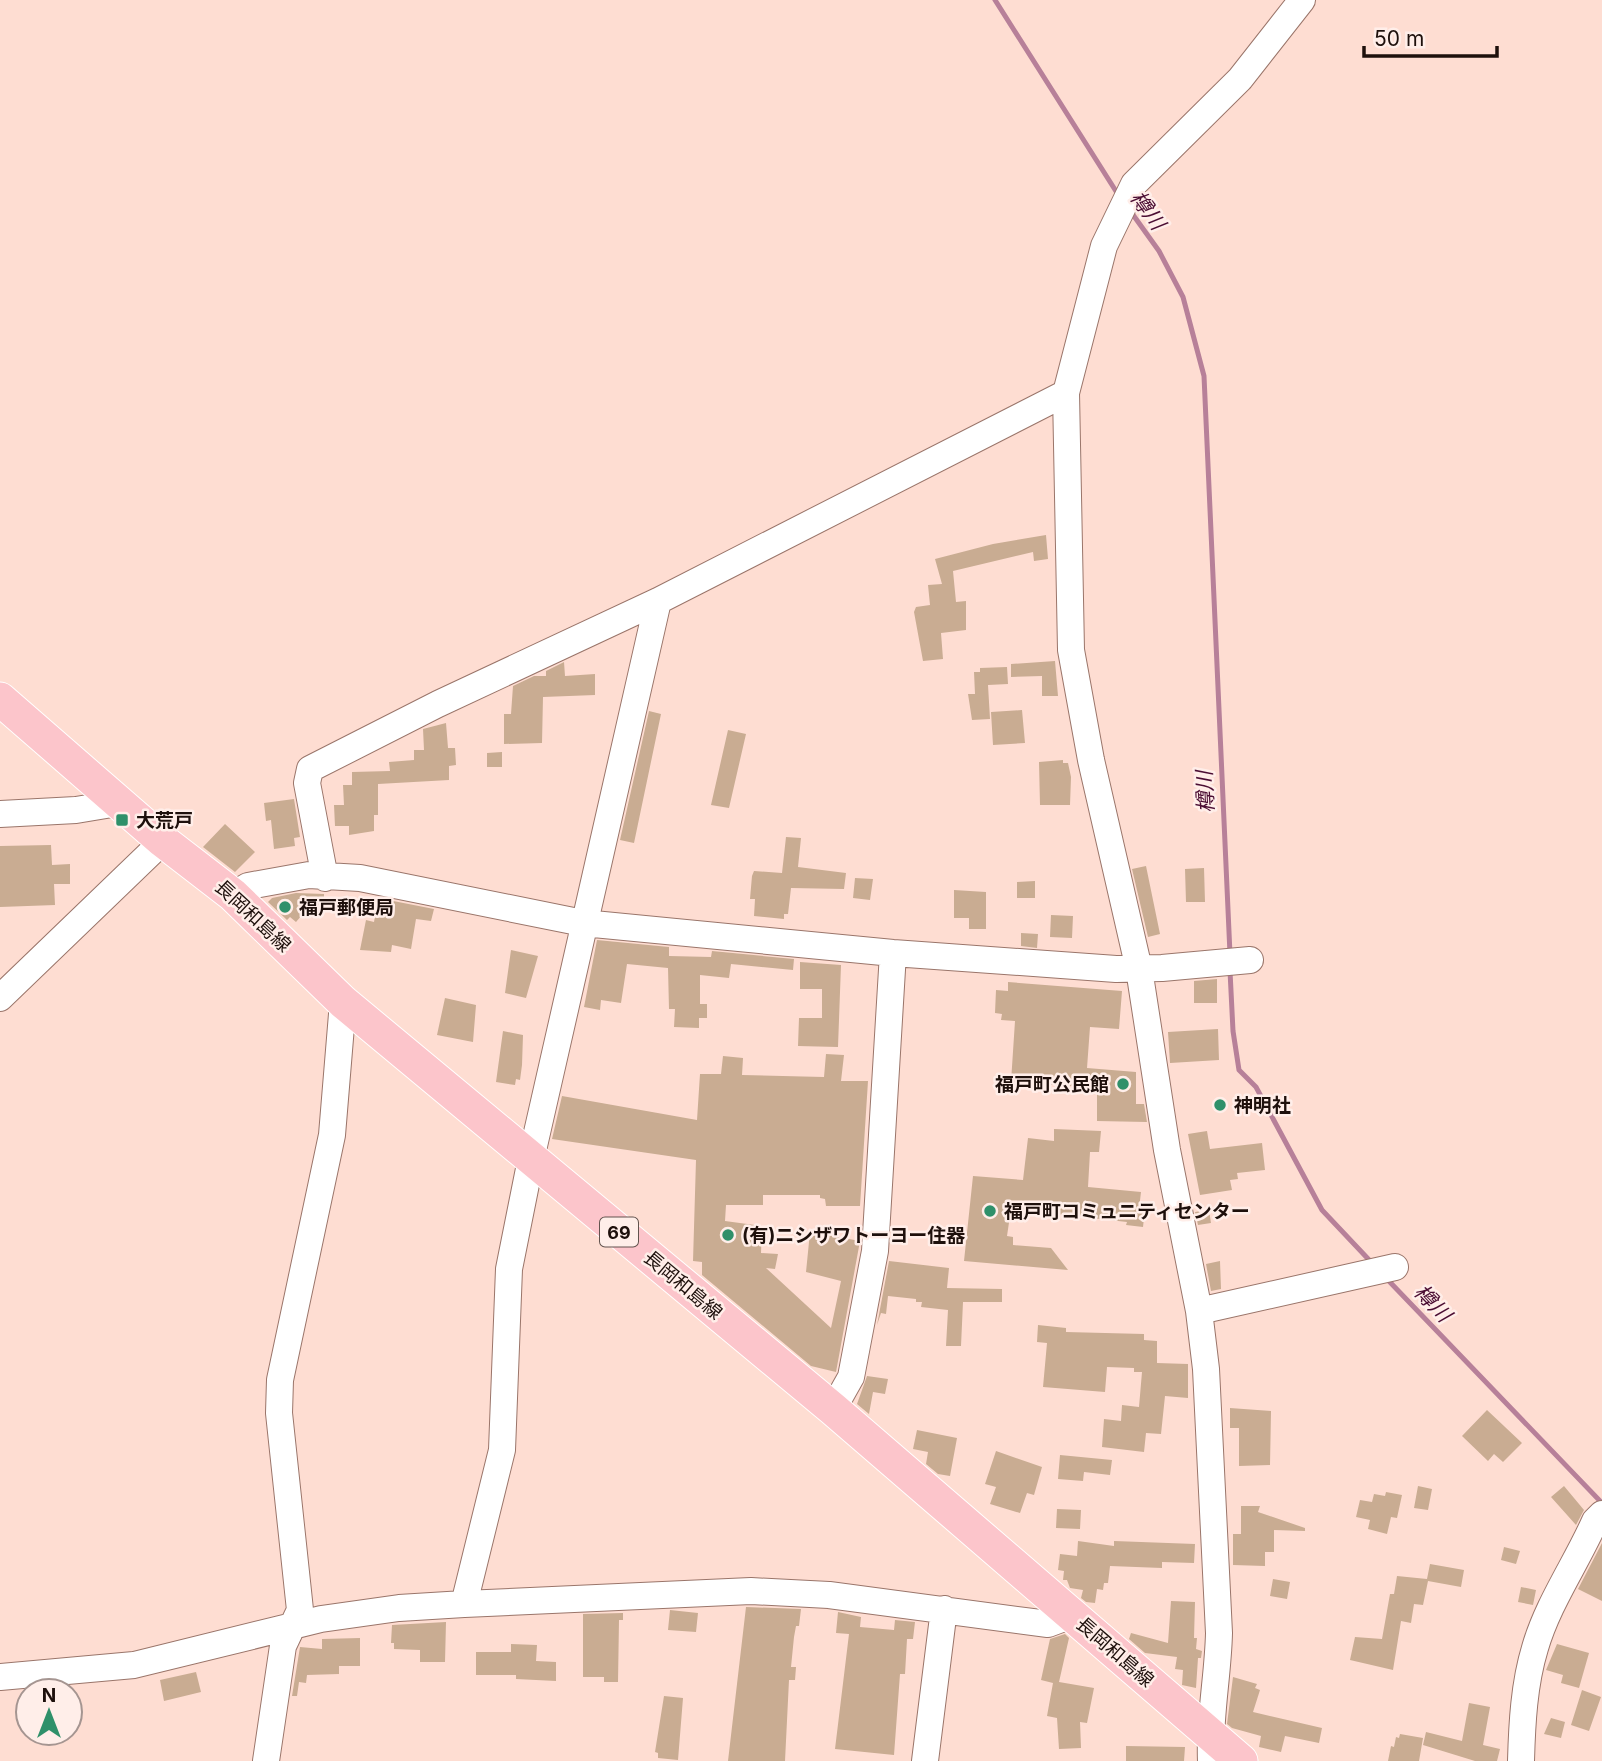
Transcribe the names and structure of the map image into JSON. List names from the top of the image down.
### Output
{
  "streets": {
    "main road": ["長岡和島線", "69"]
  },
  "water": ["樽川"],
  "places": {
    "transit": ["大荒戸"],
    "other": [
      "福戸郵便局",
      "福戸町公民館",
      "神明社",
      "福戸町コミュニティセンター",
      "(有)ニシザワトーヨー住器"
    ]
  },
  "scale_bar": "50 m",
  "north": "top"
}
